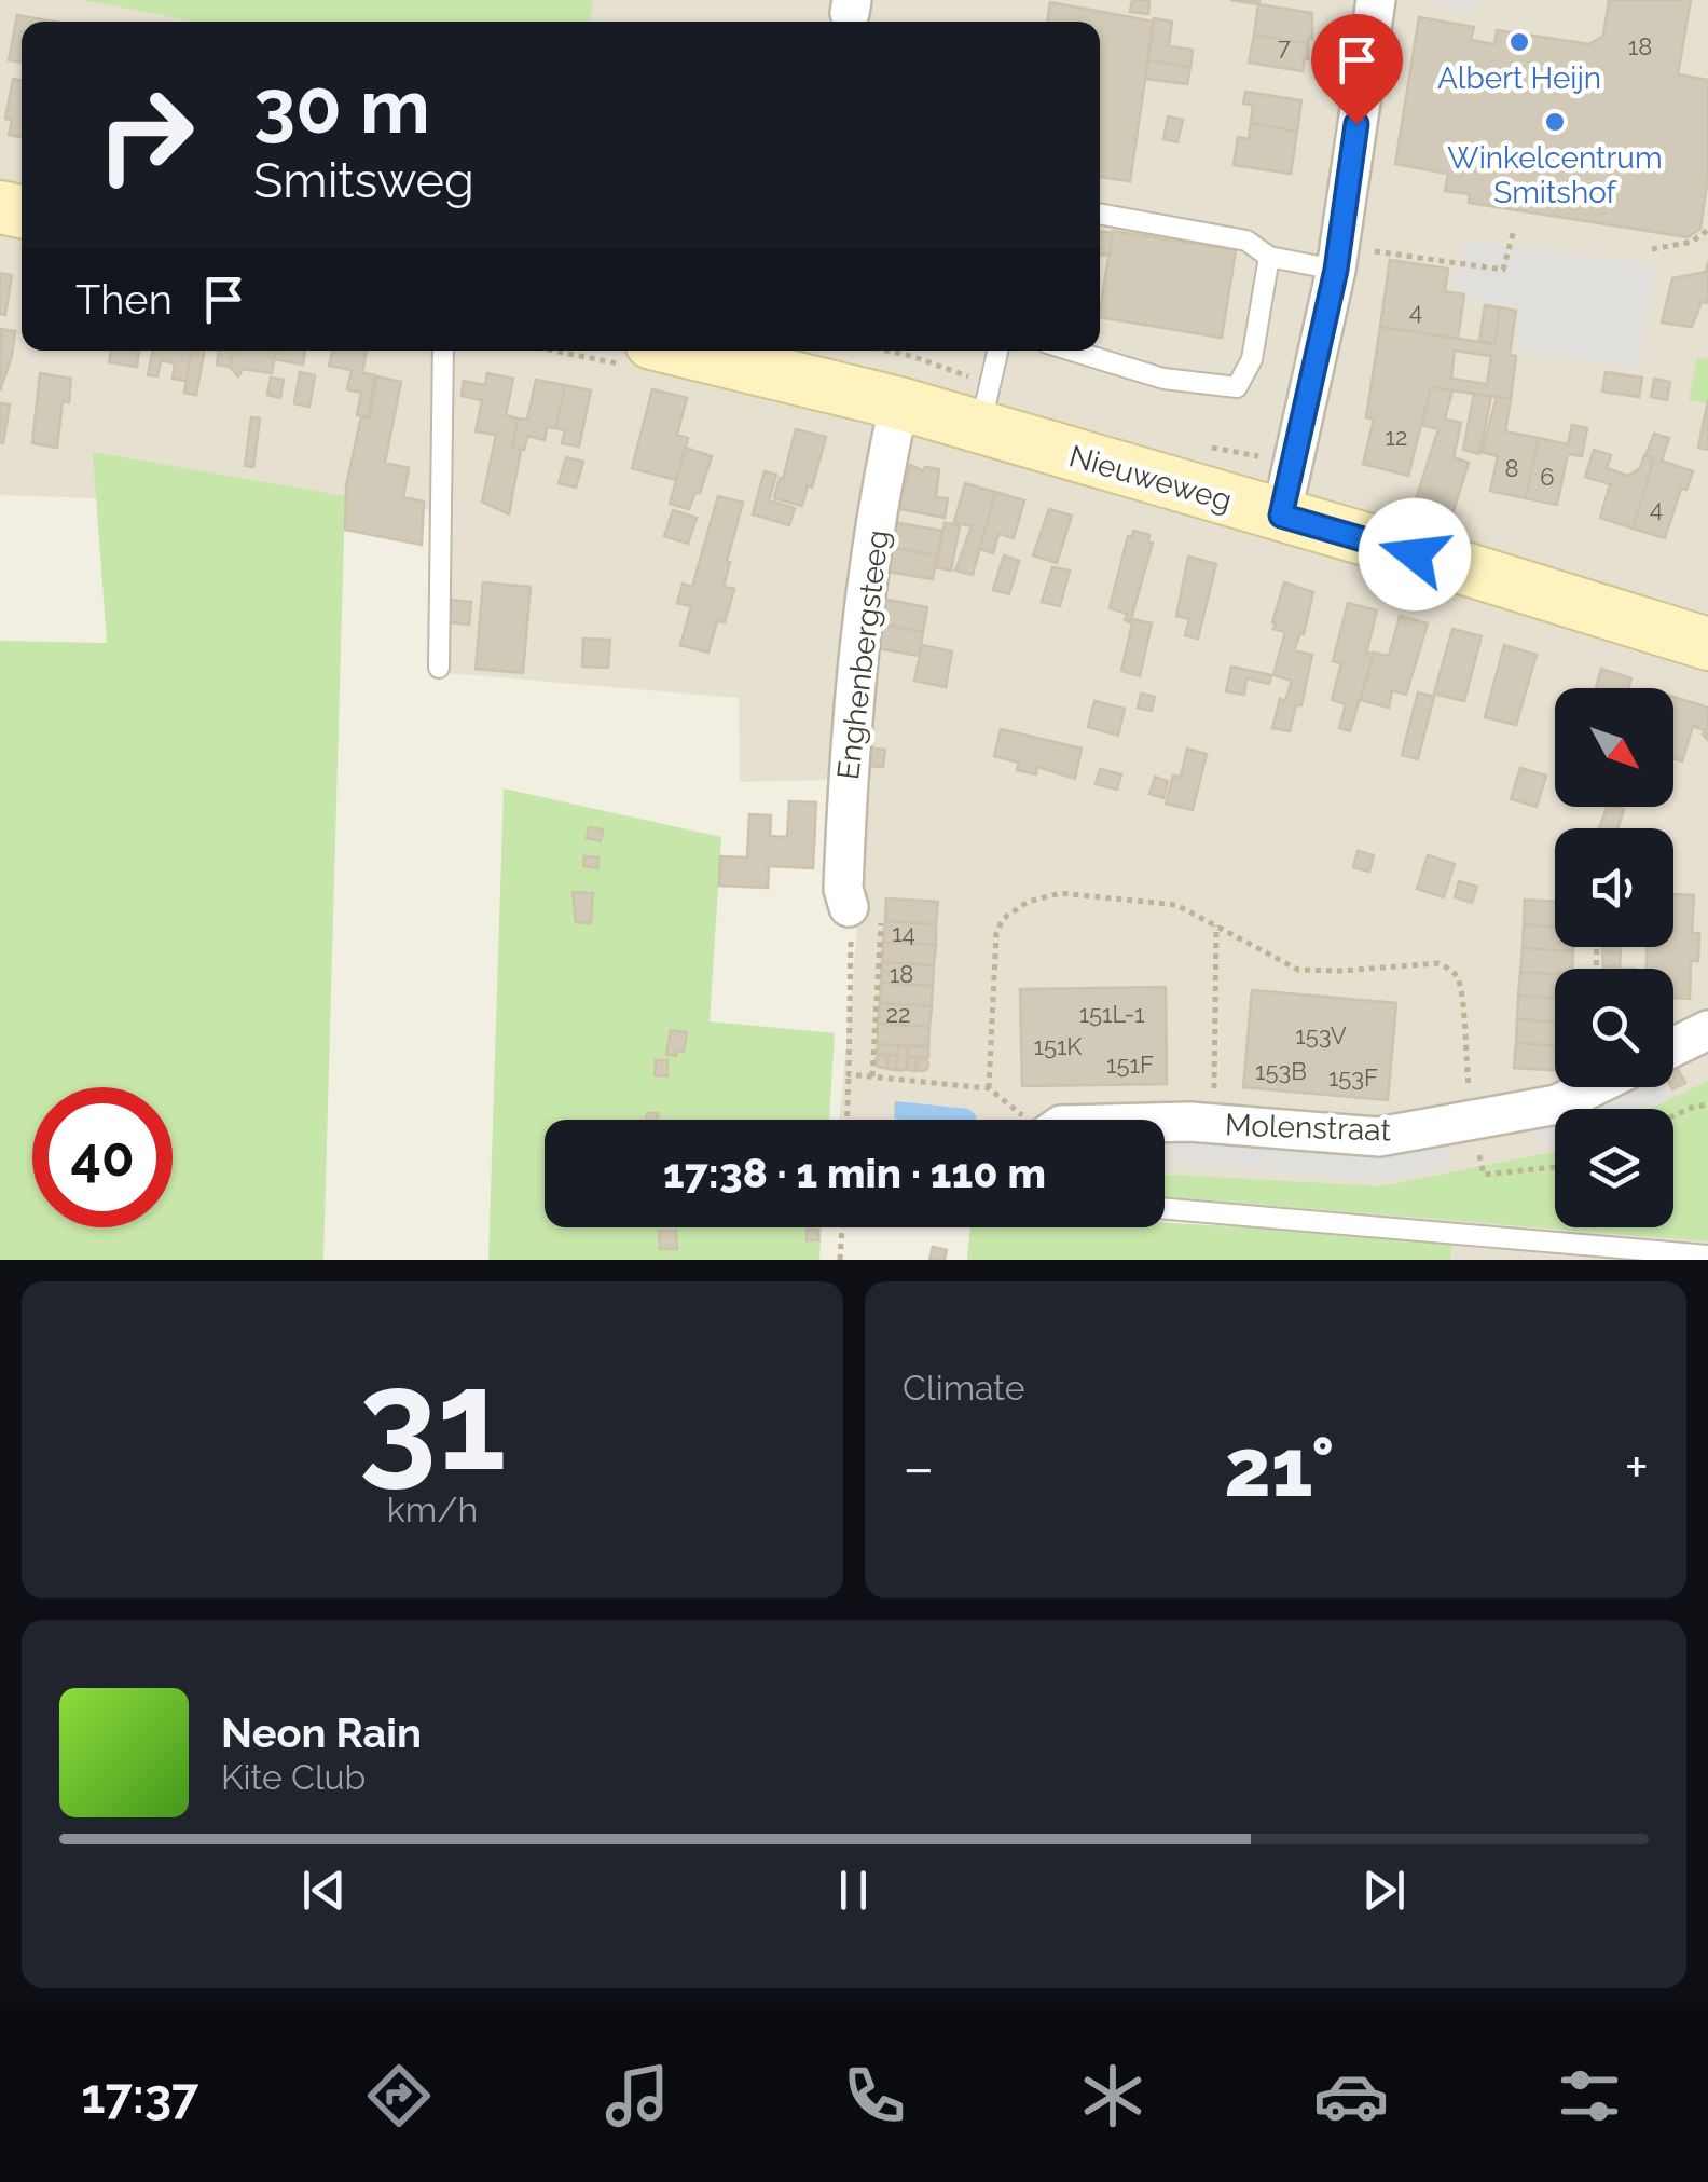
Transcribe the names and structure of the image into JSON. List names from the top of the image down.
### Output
{
  "streets": {
    "street": ["Nieuweweg", "Enghenbergsteeg", "Molenstraat"]
  },
  "crossings": [
    ["Nieuweweg", "Enghenbergsteeg"]
  ],
  "places": ["Albert Heijn", "Winkelcentrum Smitshof"],
  "house_numbers": [
    "7",
    "18",
    "4",
    "12",
    "8",
    "6",
    "4",
    "14",
    "18",
    "22",
    "151L-1",
    "153V",
    "151K",
    "151F",
    "153B",
    "153F"
  ],
  "north": "bottom right",
  "page": {
    "turn": ["30 m", "Smitsweg"],
    "then": "Then",
    "limit": "40",
    "trip": "17:38 · 1 min · 110 m",
    "tile": [
      ["31", "km/h"],
      "Climate"
    ],
    "heat": ["−", "21°", "+"],
    "song": ["Neon Rain", "Kite Club"],
    "tabs": "17:37"
  }
}
